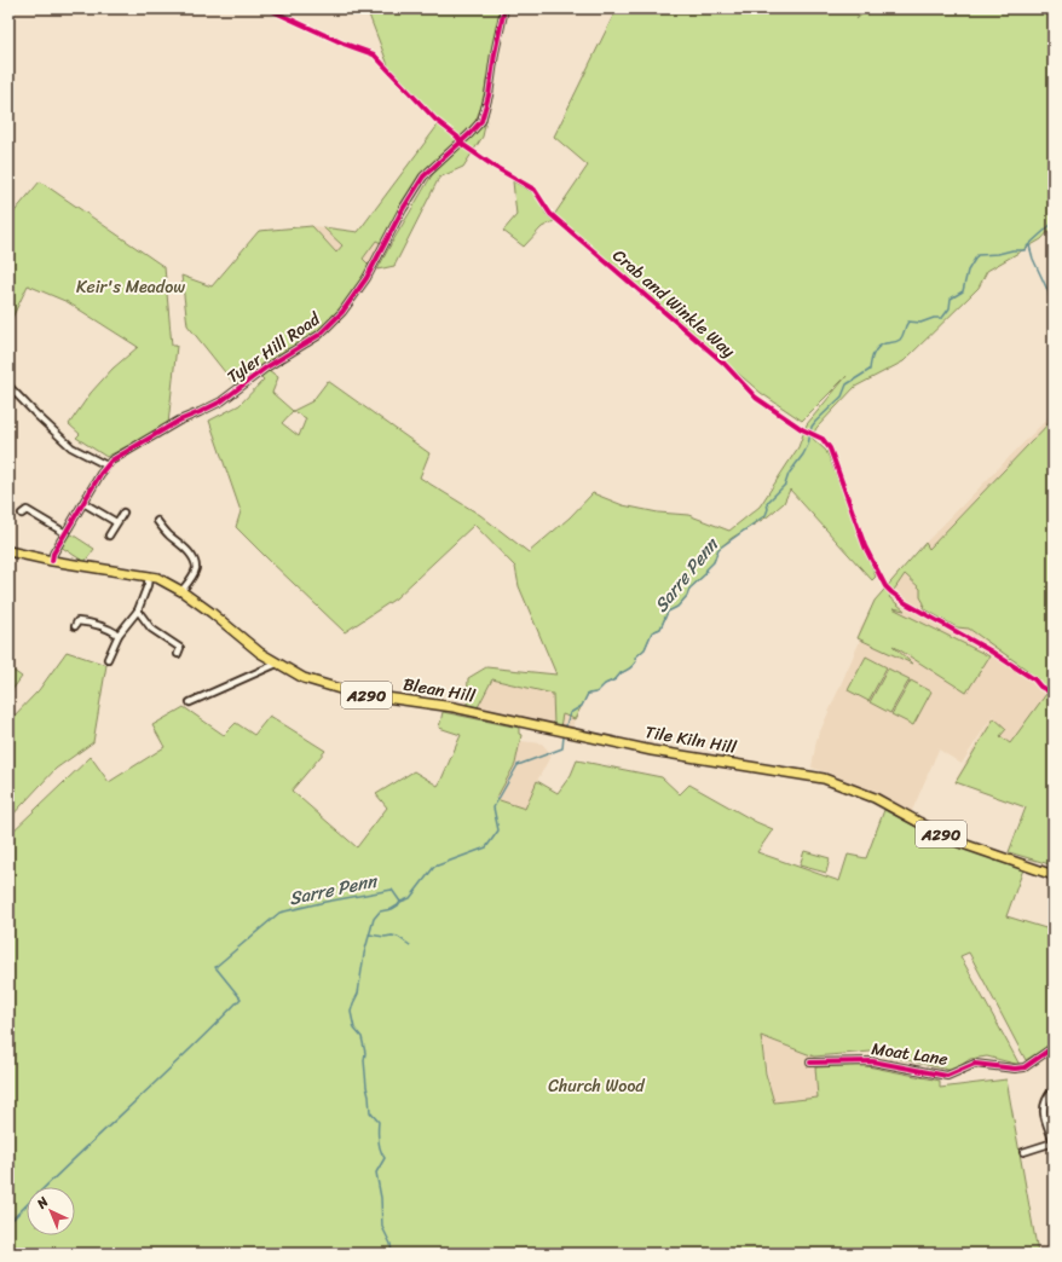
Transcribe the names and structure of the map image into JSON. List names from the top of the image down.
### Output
{
  "streets": {
    "main road": ["Blean Hill", "A290", "Tile Kiln Hill"],
    "street": ["Tyler Hill Road", "Moat Lane"],
    "cycle path": ["Crab and Winkle Way"]
  },
  "crossings": [
    ["Tyler Hill Road", "A290"],
    ["Blean Hill", "A290"],
    ["Blean Hill", "Tile Kiln Hill"]
  ],
  "water": ["Sarre Penn"],
  "parks": ["Keir's Meadow", "Church Wood"],
  "north": "top left"
}
